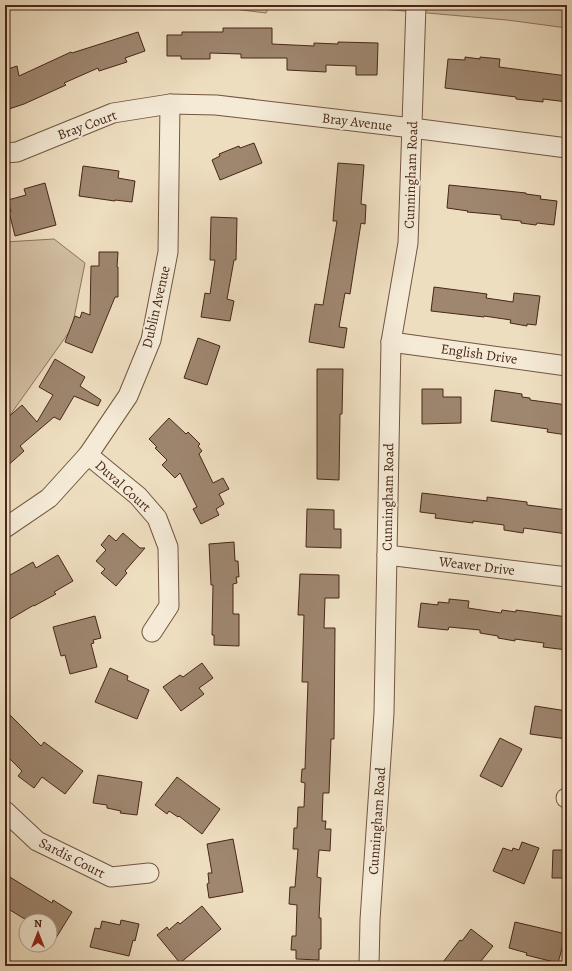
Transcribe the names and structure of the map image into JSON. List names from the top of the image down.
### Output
{
  "streets": {
    "street": [
      "Bray Avenue",
      "Bray Court",
      "Cunningham Road",
      "Dublin Avenue",
      "English Drive",
      "Duval Court",
      "Weaver Drive",
      "Sardis Court"
    ]
  },
  "crossings": [
    ["Bray Avenue", "Bray Court"],
    ["Bray Avenue", "Cunningham Road"],
    ["Bray Avenue", "Dublin Avenue"],
    ["Bray Court", "Dublin Avenue"],
    ["Cunningham Road", "English Drive"],
    ["Cunningham Road", "Weaver Drive"],
    ["Dublin Avenue", "Duval Court"]
  ],
  "north": "top"
}
